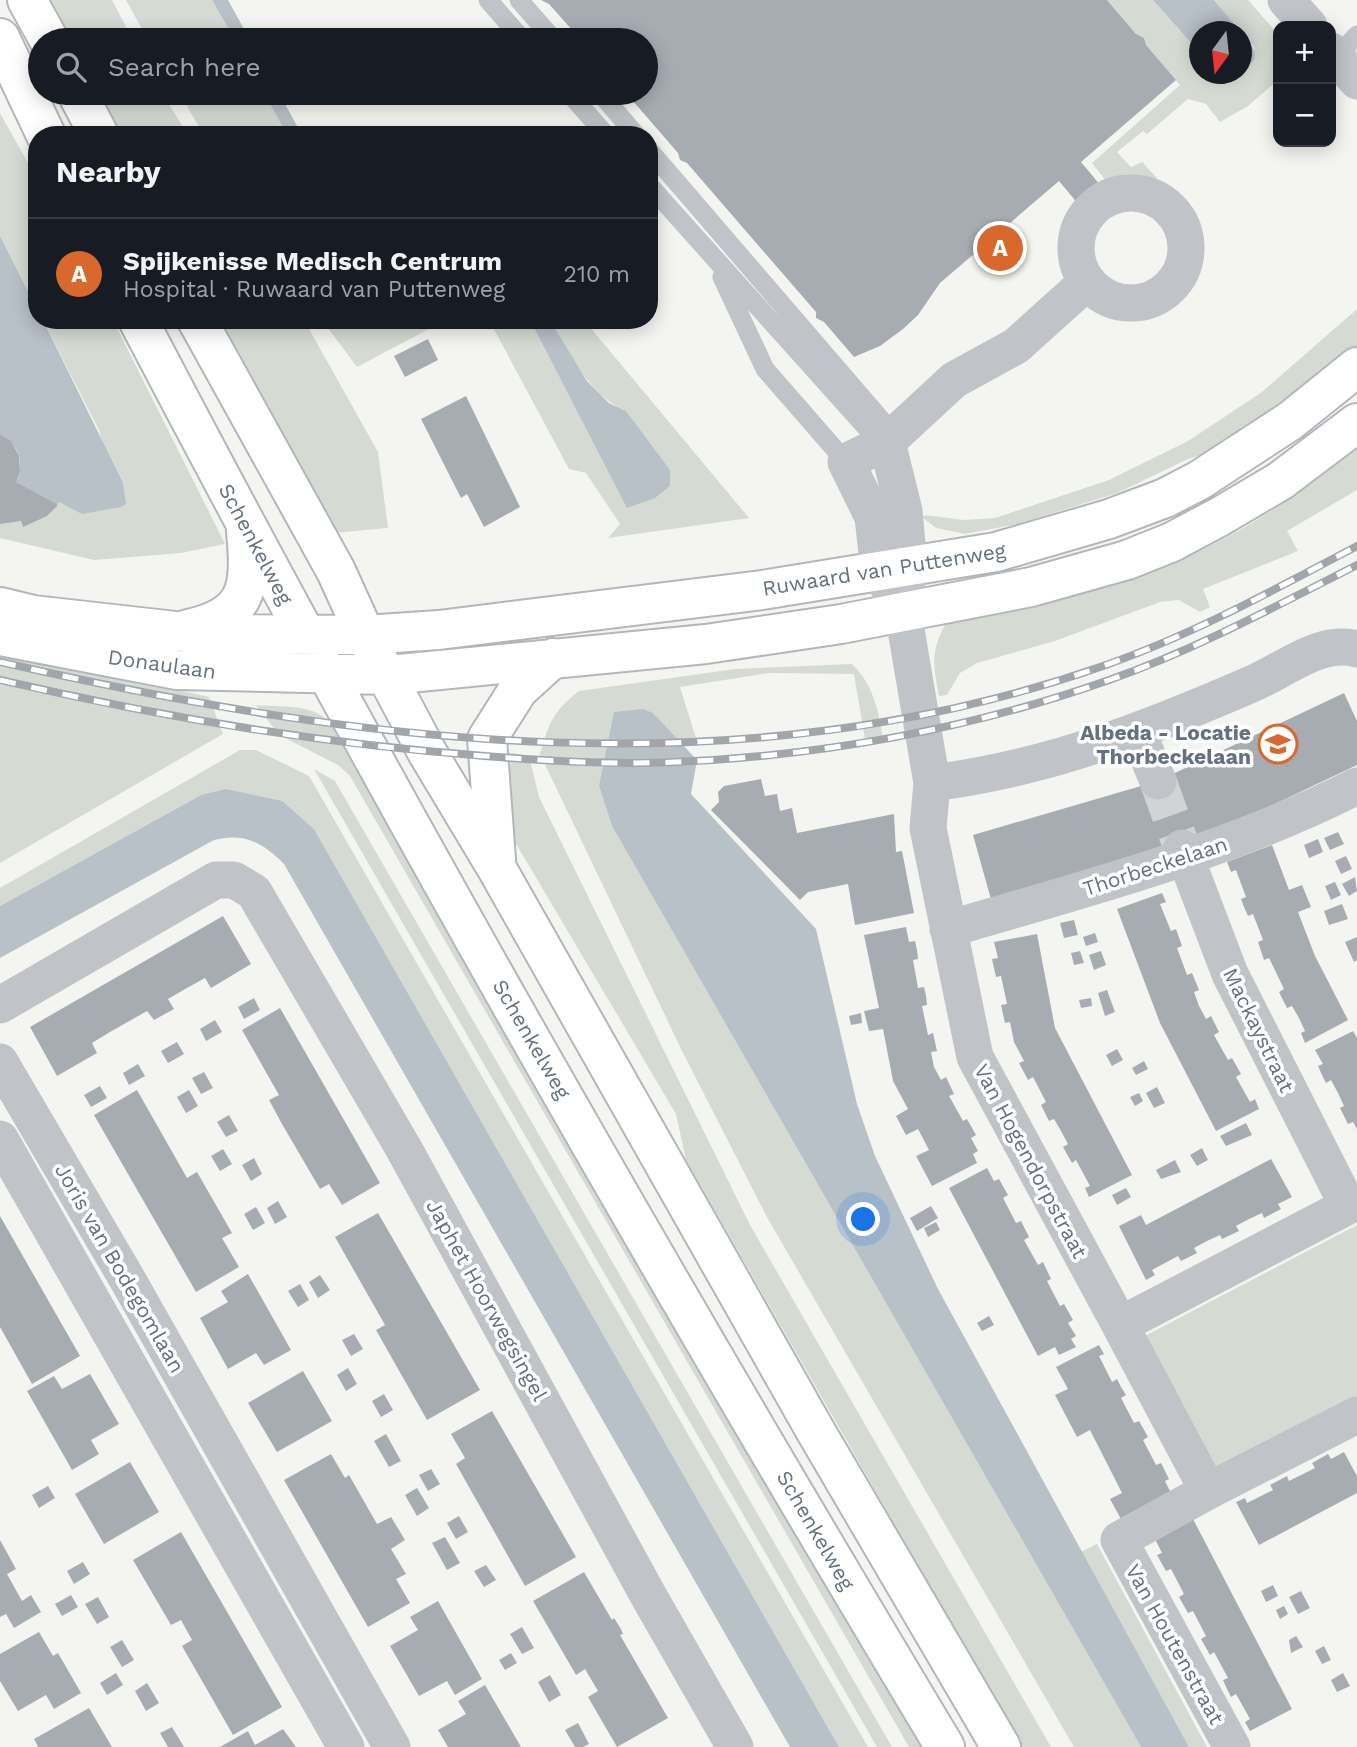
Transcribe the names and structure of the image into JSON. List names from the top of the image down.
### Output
{
  "streets": {
    "main road": ["Schenkelweg", "Ruwaard van Puttenweg", "Donaulaan"],
    "street": [
      "Thorbeckelaan",
      "Mackaystraat",
      "Van Hogendorpstraat",
      "Joris van Bodegomlaan",
      "Japhet Hoorwegsingel",
      "Van Houtenstraat"
    ]
  },
  "crossings": [
    ["Schenkelweg", "Ruwaard van Puttenweg"],
    ["Schenkelweg", "Donaulaan"],
    ["Ruwaard van Puttenweg", "Donaulaan"],
    ["Ruwaard van Puttenweg", "Van Hogendorpstraat"],
    ["Thorbeckelaan", "Mackaystraat"],
    ["Thorbeckelaan", "Van Hogendorpstraat"],
    ["Mackaystraat", "Van Hogendorpstraat"],
    ["Van Hogendorpstraat", "Van Houtenstraat"]
  ],
  "places": {
    "school or university": ["Albeda - Locatie Thorbeckelaan"]
  },
  "north": "bottom",
  "page": {
    "map_buttons": ["+", "−"],
    "search": "Search here",
    "heading": "Nearby",
    "list": [
      {
        "mark": "A",
        "name": "Spijkenisse Medisch Centrum",
        "note": "Hospital · Ruwaard van Puttenweg",
        "value": "210 m"
      }
    ],
    "pins": "A"
  }
}
